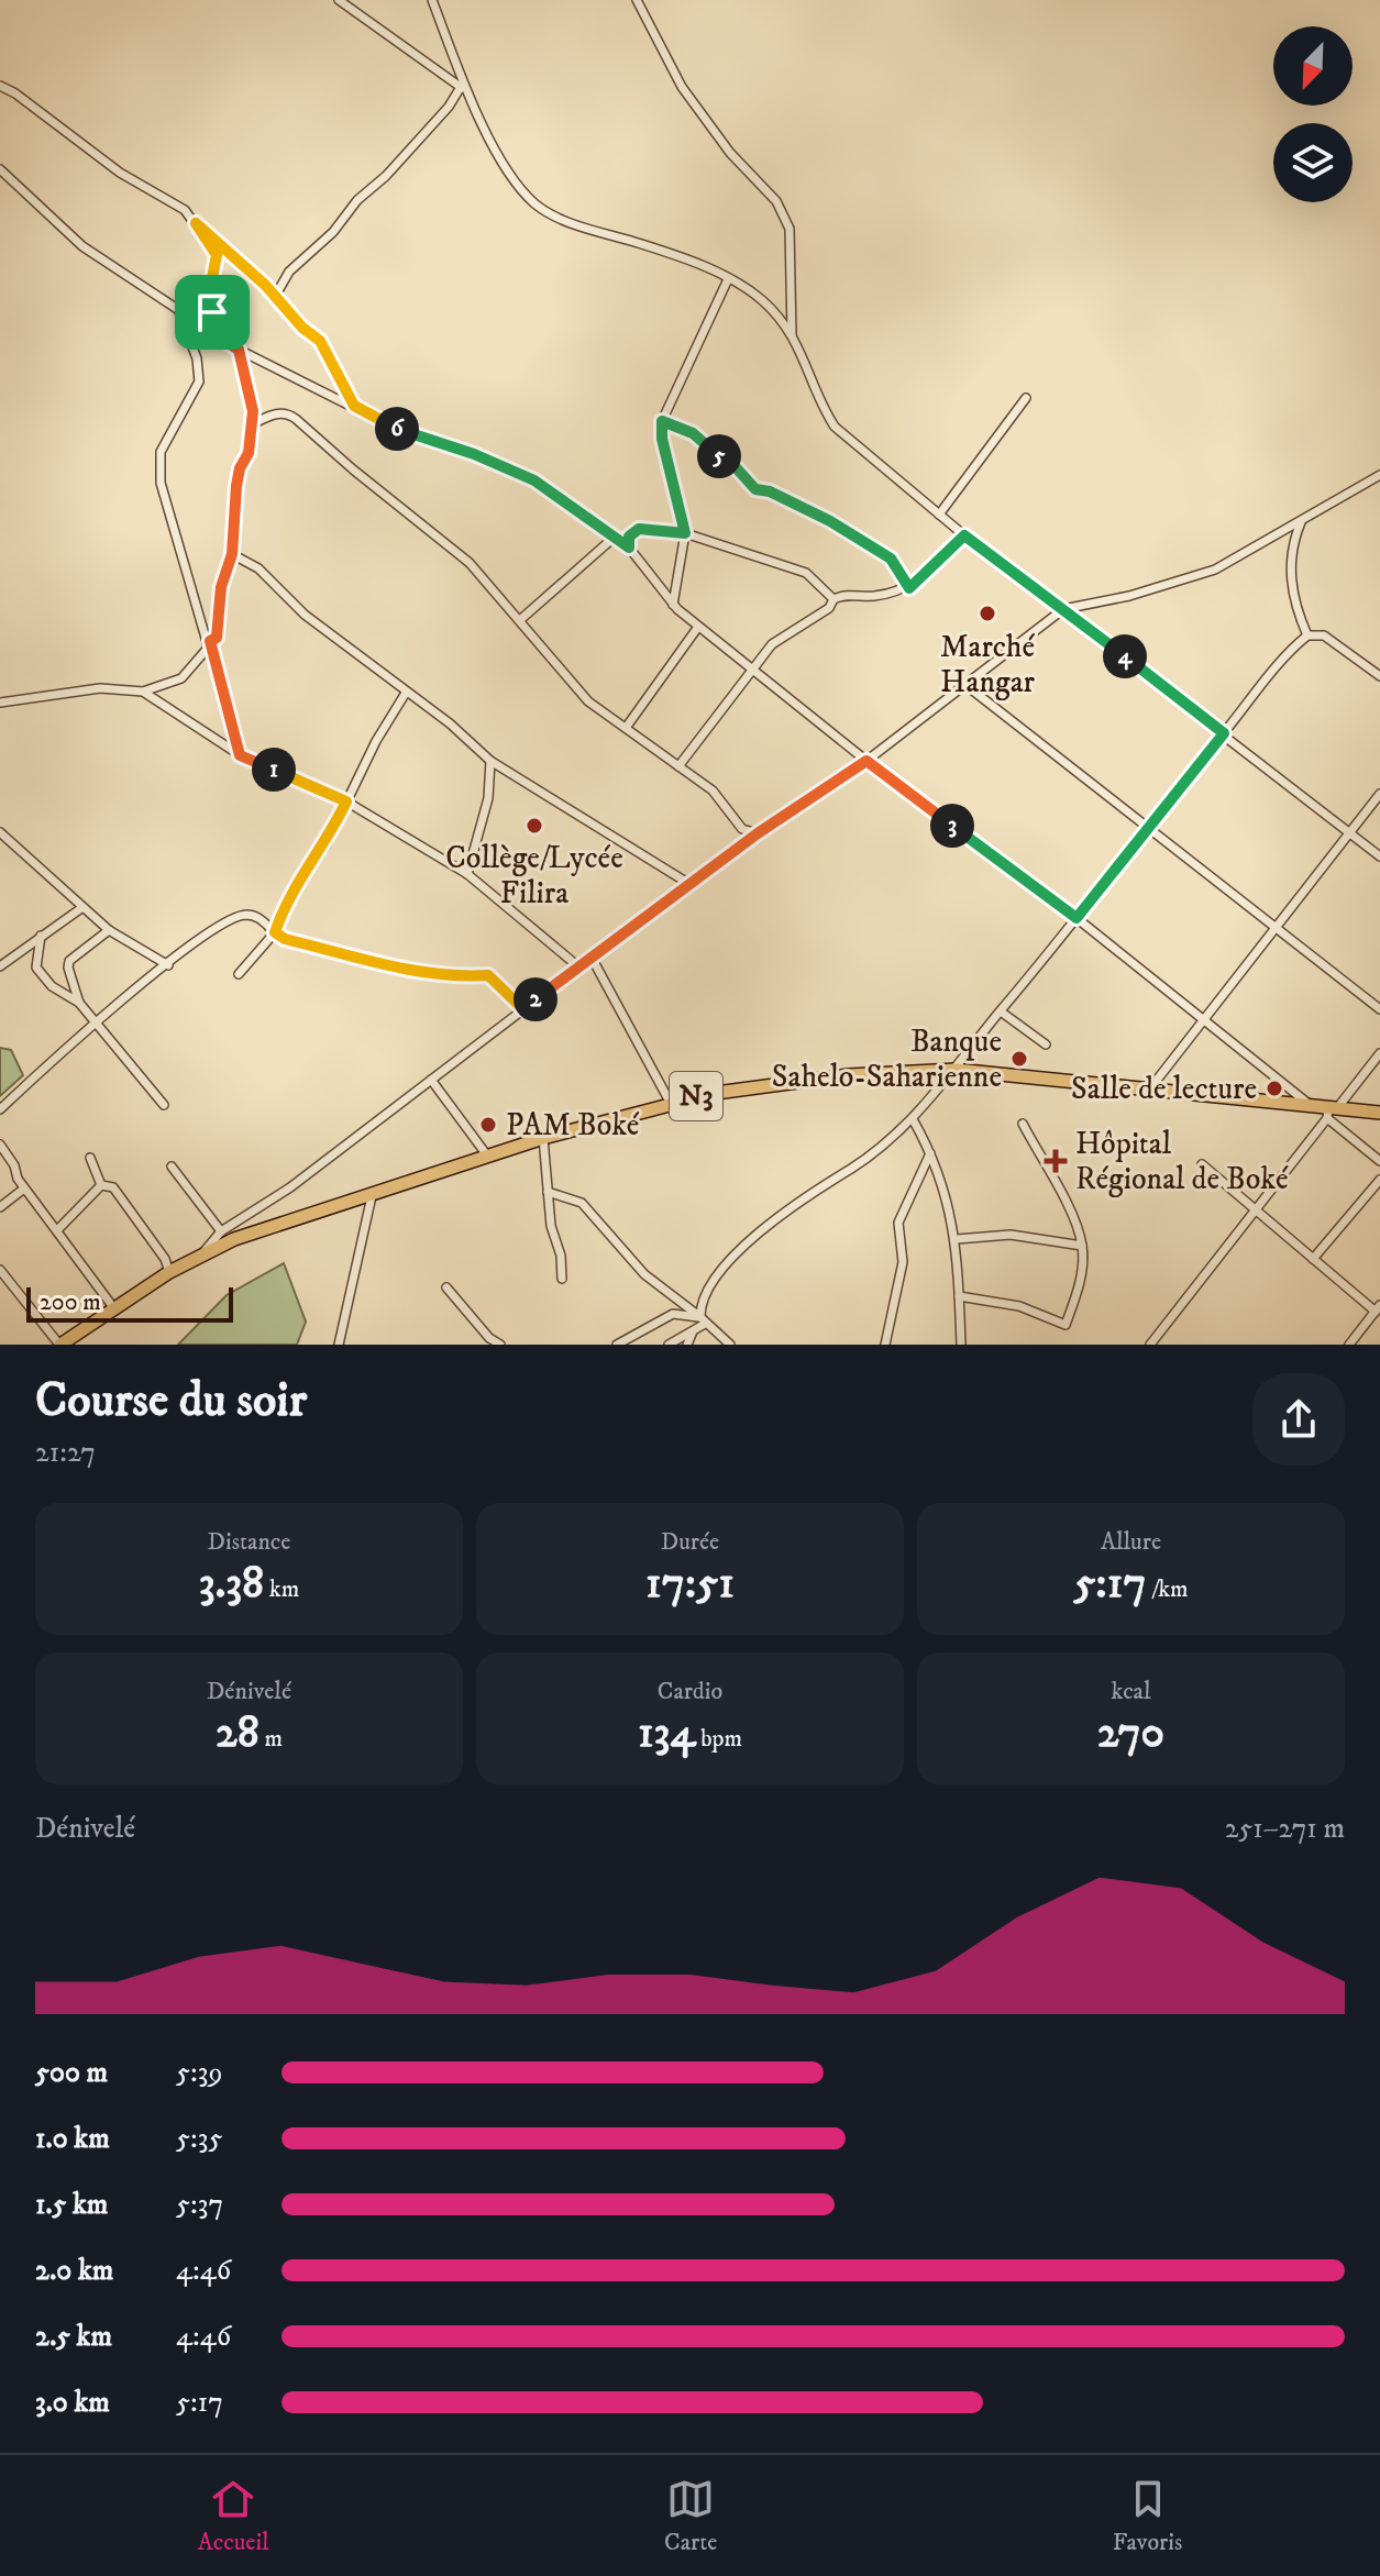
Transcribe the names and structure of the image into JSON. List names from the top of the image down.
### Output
{
  "streets": {
    "highway": ["N3"]
  },
  "places": {
    "other": [
      "Marché Hangar",
      "Collège/Lycée Filira",
      "Banque Sahelo-Saharienne",
      "Salle de lecture",
      "PAM Boké"
    ],
    "health": ["Hôpital Régional de Boké"]
  },
  "scale_bar": "200 m",
  "north": "bottom left",
  "page": {
    "pins": [
      "6",
      "5",
      "4",
      "1",
      "3",
      "2"
    ],
    "scale": "200 m",
    "heading": ["Course du soir", "21:27"],
    "stats": [
      ["Distance", "3.38 km"],
      ["Durée", "17:51"],
      ["Allure", "5:17 /km"],
      ["Dénivelé", "28 m"],
      ["Cardio", "134 bpm"],
      ["kcal", "270"]
    ],
    "chart": ["Dénivelé", "251–271 m"],
    "list": [
      {
        "name": "500 m",
        "note": "5:39"
      },
      {
        "name": "1.0 km",
        "note": "5:35"
      },
      {
        "name": "1.5 km",
        "note": "5:37"
      },
      {
        "name": "2.0 km",
        "note": "4:46"
      },
      {
        "name": "2.5 km",
        "note": "4:46"
      },
      {
        "name": "3.0 km",
        "note": "5:17"
      }
    ],
    "tabs": ["Accueil", "Carte", "Favoris"]
  }
}
